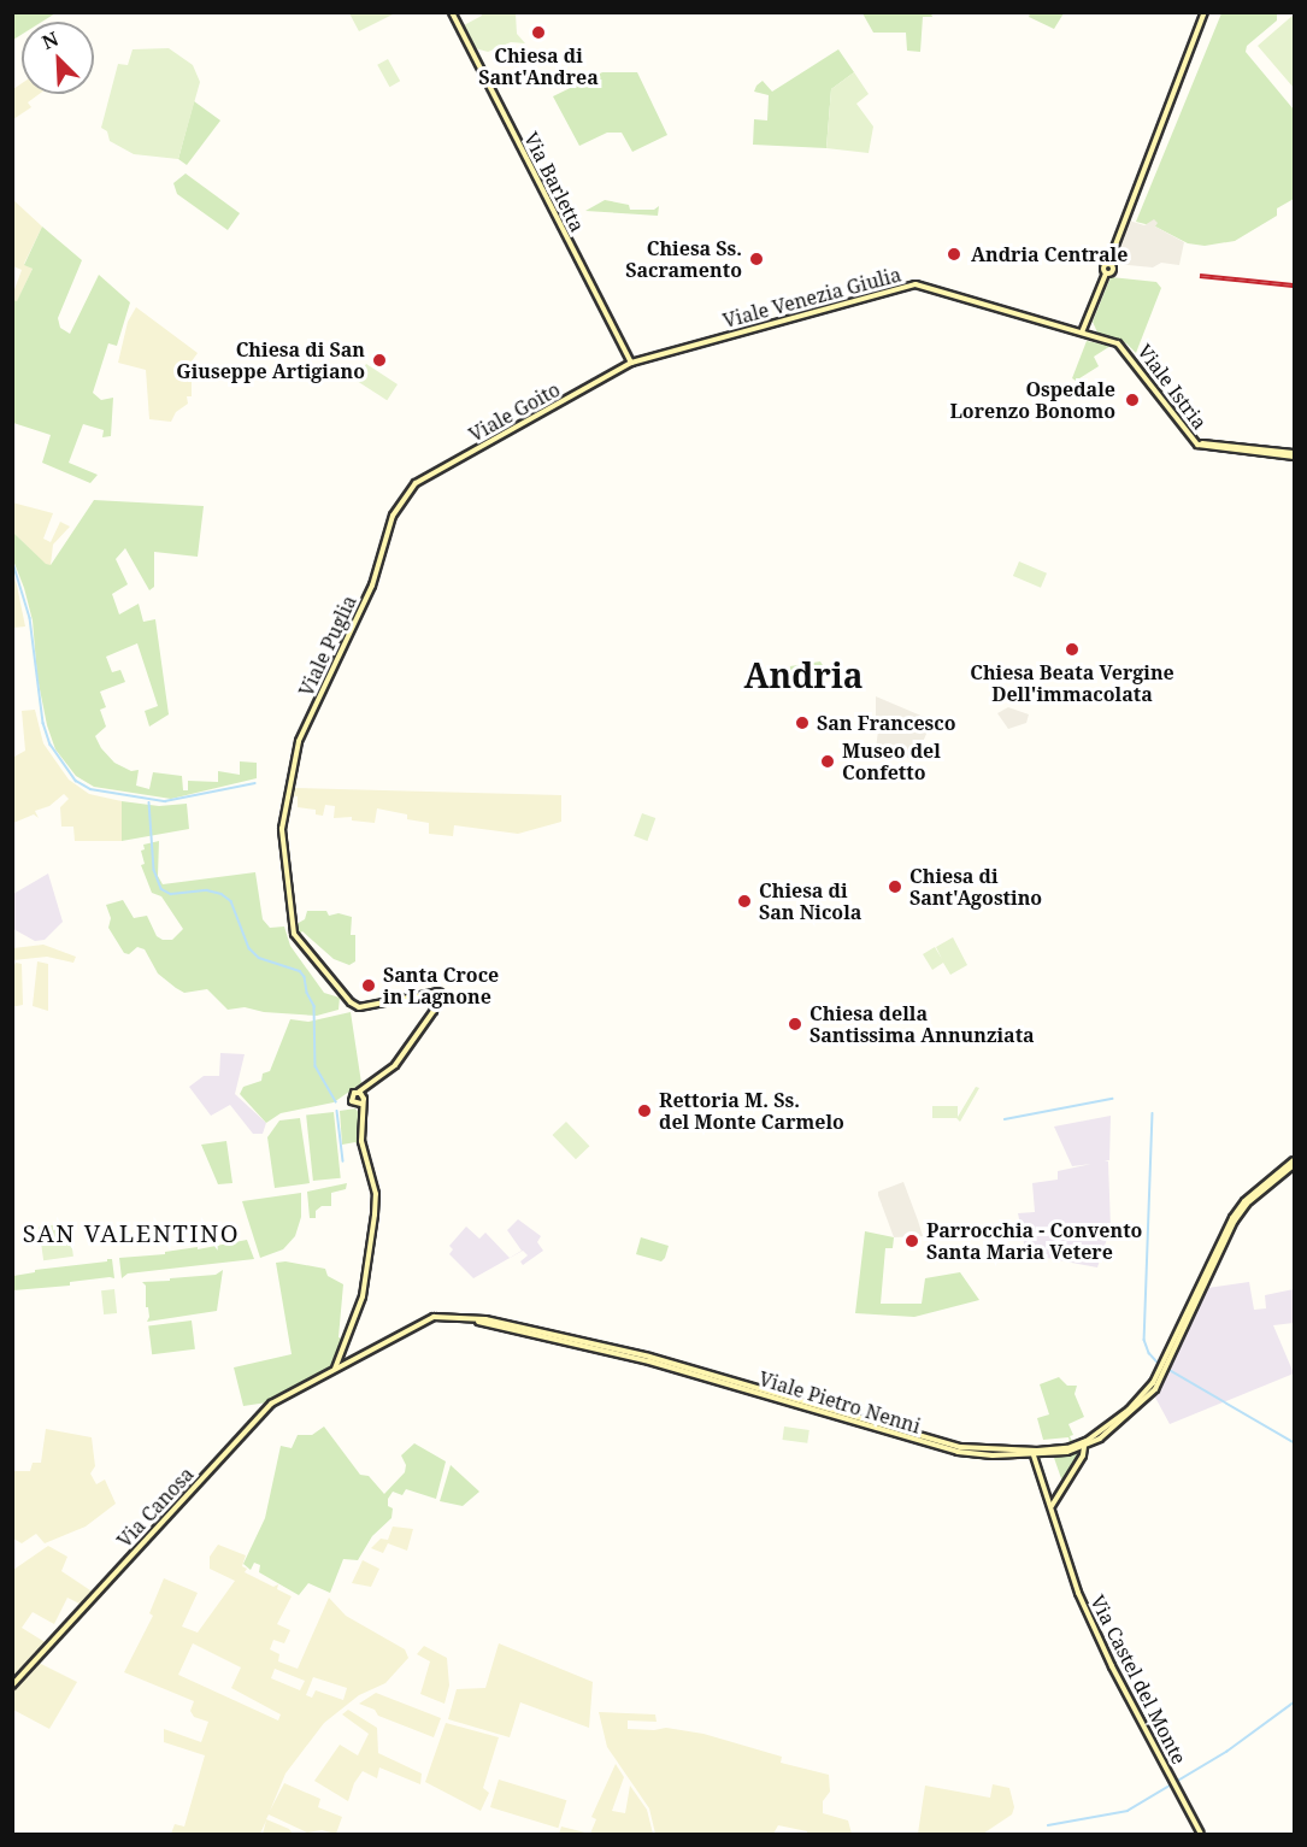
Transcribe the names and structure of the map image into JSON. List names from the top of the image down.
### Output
{
  "streets": {
    "main road": [
      "Via Barletta",
      "Viale Venezia Giulia",
      "Viale Istria",
      "Viale Goito",
      "Viale Puglia",
      "Viale Pietro Nenni",
      "Via Canosa",
      "Via Castel del Monte"
    ]
  },
  "crossings": [
    ["Via Barletta", "Viale Venezia Giulia"],
    ["Via Barletta", "Viale Goito"],
    ["Viale Venezia Giulia", "Viale Istria"],
    ["Viale Venezia Giulia", "Viale Goito"],
    ["Viale Goito", "Viale Puglia"],
    ["Viale Pietro Nenni", "Via Canosa"],
    ["Viale Pietro Nenni", "Via Castel del Monte"]
  ],
  "districts": ["Andria", "SAN VALENTINO"],
  "places": [
    "Chiesa di Sant'Andrea",
    "Andria Centrale",
    "Chiesa Ss. Sacramento",
    "Chiesa di San Giuseppe Artigiano",
    "Ospedale Lorenzo Bonomo",
    "Chiesa Beata Vergine Dell'immacolata",
    "San Francesco",
    "Museo del Confetto",
    "Chiesa di Sant'Agostino",
    "Chiesa di San Nicola",
    "Santa Croce in Lagnone",
    "Chiesa della Santissima Annunziata",
    "Rettoria M. Ss. del Monte Carmelo",
    "Parrocchia - Convento Santa Maria Vetere"
  ],
  "north": "top left"
}
